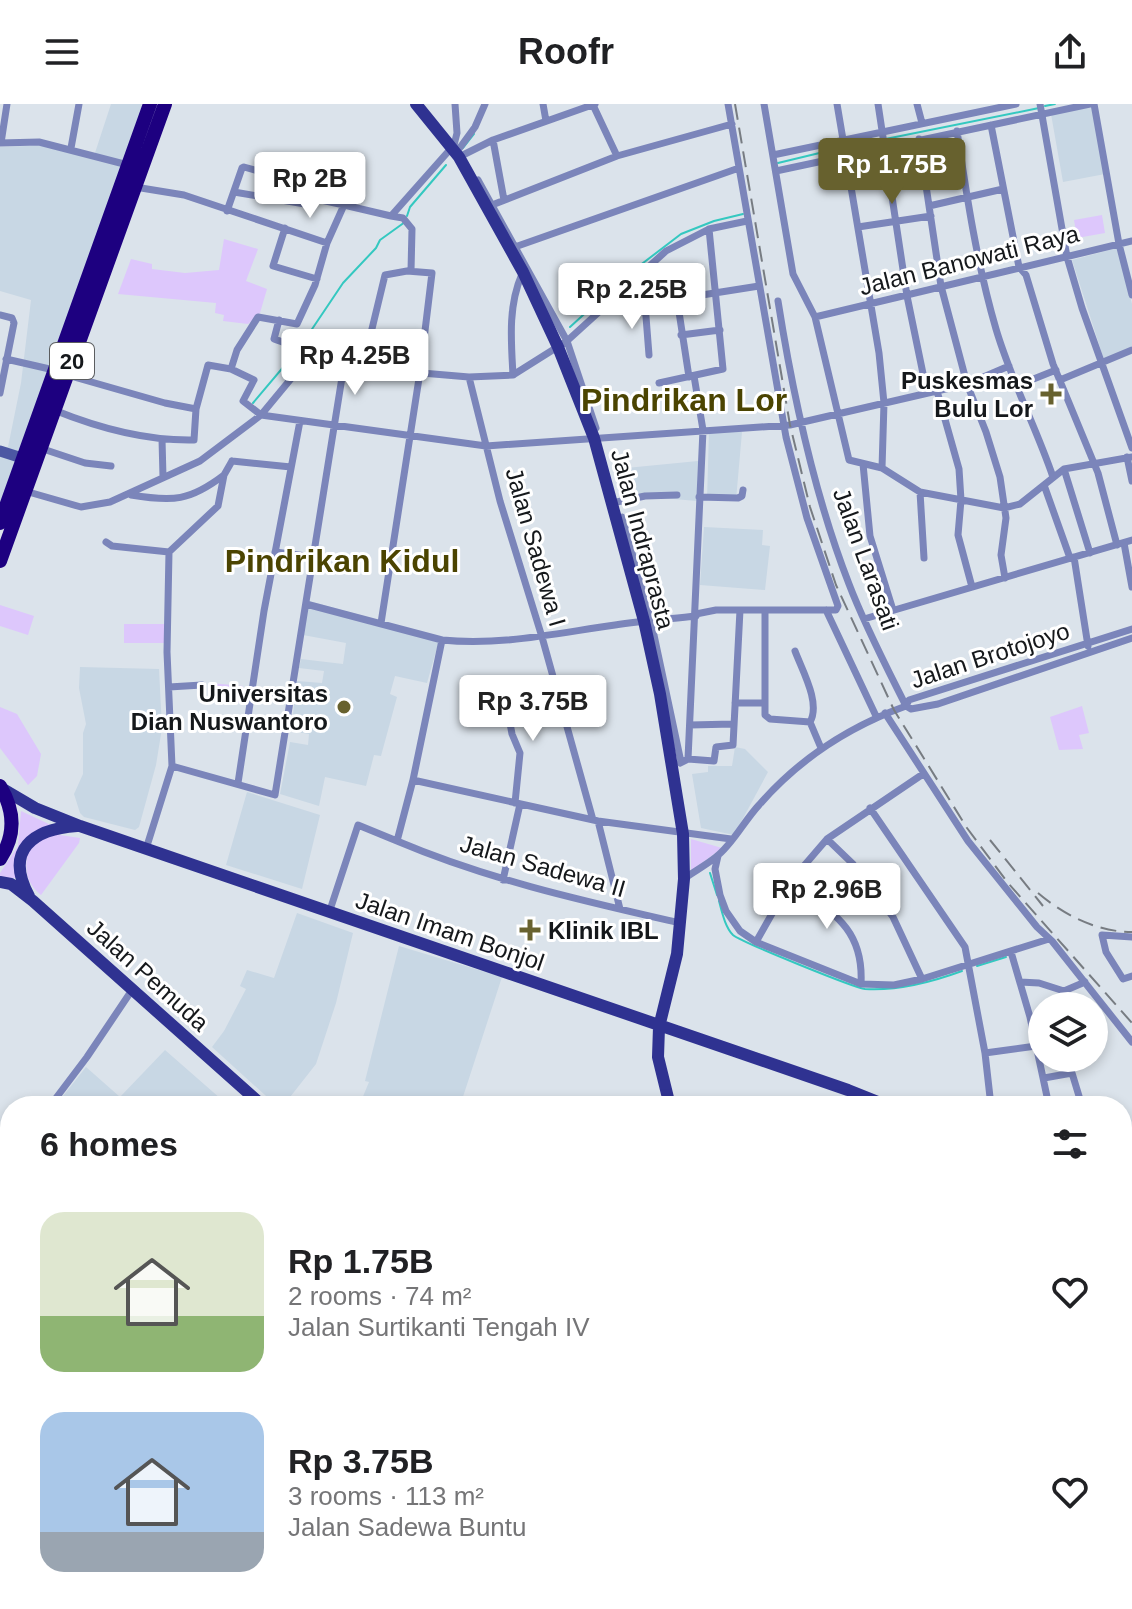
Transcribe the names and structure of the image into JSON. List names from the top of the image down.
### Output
{
  "streets": {
    "highway": ["20"],
    "main road": ["Jalan Indraprasta", "Jalan Imam Bonjol", "Jalan Pemuda"],
    "street": [
      "Jalan Banowati Raya",
      "Jalan Sadewa I",
      "Jalan Larasati",
      "Jalan Brotojoyo",
      "Jalan Sadewa II"
    ]
  },
  "crossings": [
    ["Jalan Indraprasta", "Jalan Sadewa II"],
    ["Jalan Indraprasta", "Jalan Imam Bonjol"],
    ["Jalan Sadewa I", "Jalan Sadewa II"],
    ["Jalan Larasati", "Jalan Brotojoyo"],
    ["Jalan Sadewa II", "Jalan Imam Bonjol"]
  ],
  "districts": ["Pindrikan Lor", "Pindrikan Kidul"],
  "places": {
    "health": ["Puskesmas Bulu Lor", "Klinik IBL"],
    "other": ["Universitas Dian Nuswantoro"]
  },
  "page": {
    "header": "Roofr",
    "price": [
      "Rp 1.75B",
      "Rp 2B",
      "Rp 2.25B",
      "Rp 4.25B",
      "Rp 3.75B",
      "Rp 2.96B"
    ],
    "heading": "6 homes",
    "list": [
      {
        "name": "Rp 1.75B",
        "note": "2 rooms · 74 m² · Jalan Surtikanti Tengah IV"
      },
      {
        "name": "Rp 3.75B",
        "note": "3 rooms · 113 m² · Jalan Sadewa Buntu"
      }
    ]
  }
}
